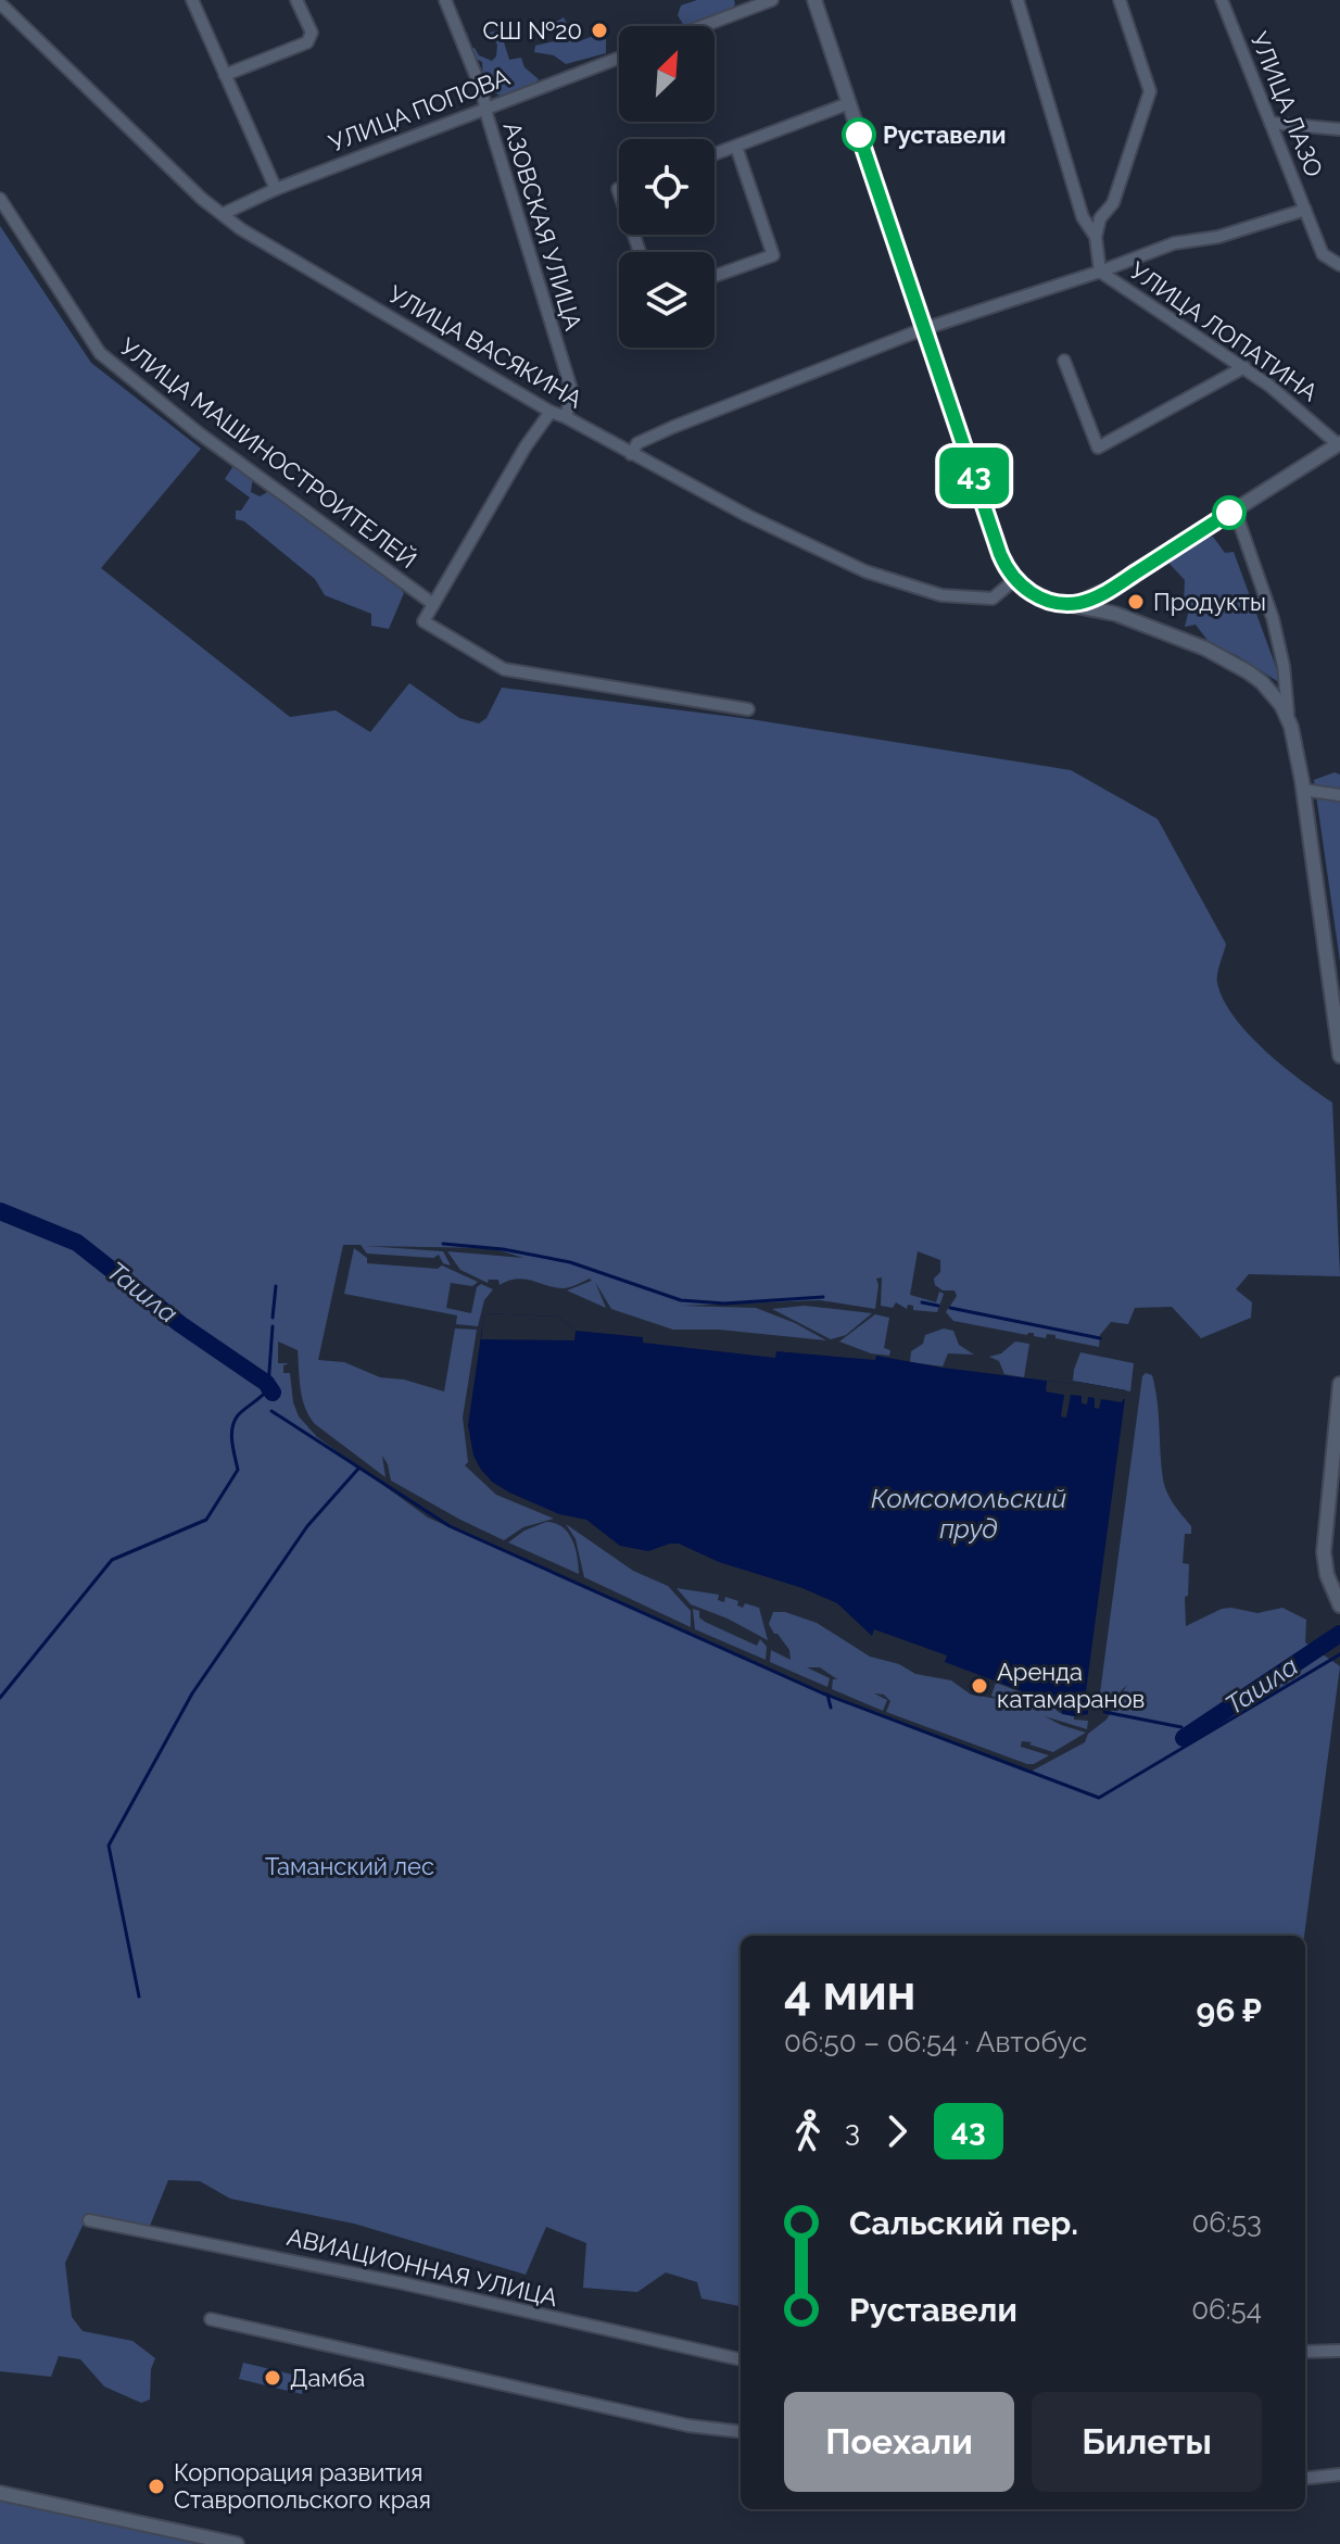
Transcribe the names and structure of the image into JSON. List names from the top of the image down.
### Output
{
  "streets": {
    "street": [
      "УЛИЦА ЛАЗО",
      "УЛИЦА ПОПОВА",
      "АЗОВСКАЯ УЛИЦА",
      "УЛИЦА ЛОПАТИНА",
      "УЛИЦА ВАСЯКИНА",
      "УЛИЦА МАШИНОСТРОИТЕЛЕЙ",
      "АВИАЦИОННАЯ УЛИЦА"
    ]
  },
  "crossings": [
    ["УЛИЦА ПОПОВА", "АЗОВСКАЯ УЛИЦА"],
    ["УЛИЦА ПОПОВА", "УЛИЦА ВАСЯКИНА"],
    ["АЗОВСКАЯ УЛИЦА", "УЛИЦА ВАСЯКИНА"]
  ],
  "water": ["Ташла", "Комсомольский пруд"],
  "parks": ["Таманский лес"],
  "places": [
    "СШ №20",
    "Руставели",
    "Продукты",
    "Аренда катамаранов",
    "Дамба",
    "Корпорация развития Ставропольского края"
  ],
  "lines": ["bus line 43"],
  "north": "top right",
  "page": {
    "on_map": "43",
    "heading": ["4 мин", "06:50 – 06:54 · Автобус", "96 ₽"],
    "legs": ["3", "43"],
    "list": [
      {
        "name": "Сальский пер.",
        "value": "06:53"
      },
      {
        "name": "Руставели",
        "value": "06:54"
      }
    ],
    "buttons": ["Поехали", "Билеты"]
  }
}
